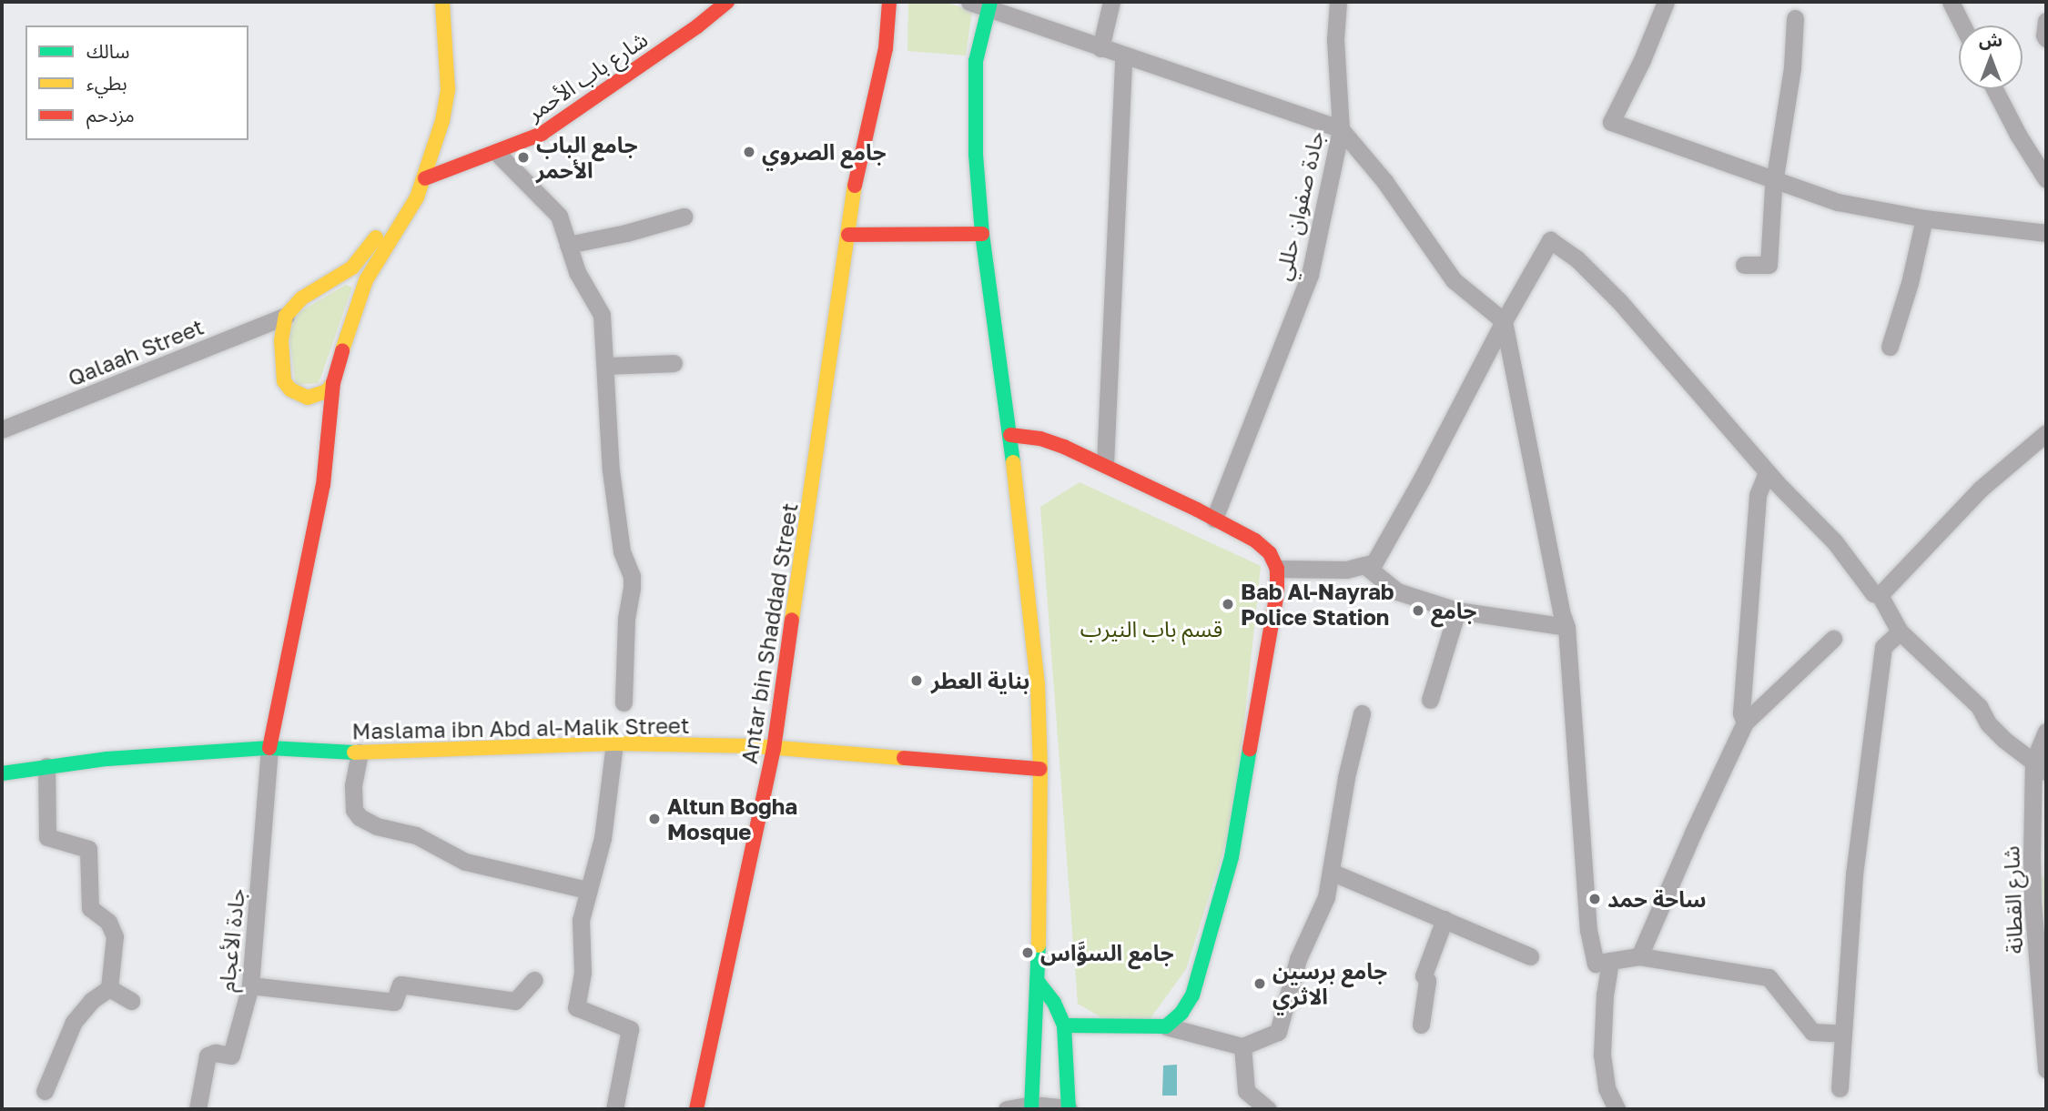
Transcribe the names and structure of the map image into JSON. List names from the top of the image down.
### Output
{
  "streets": {
    "street": [
      "شارع باب الأحمر",
      "جادة صفوان حللي",
      "Qalaah Street",
      "Antar bin Shaddad Street",
      "Maslama ibn Abd al-Malik Street",
      "شارع القطانة",
      "جادة الأعجام"
    ]
  },
  "crossings": [
    ["Antar bin Shaddad Street", "Maslama ibn Abd al-Malik Street"],
    ["Maslama ibn Abd al-Malik Street", "جادة الأعجام"]
  ],
  "parks": ["قسم باب النيرب"],
  "places": [
    "جامع الصروي",
    "جامع الباب الأحمر",
    "Bab Al-Nayrab Police Station",
    "جامع",
    "بناية العطر",
    "Altun Bogha Mosque",
    "ساحة حمد",
    "جامع السوَّاس",
    "جامع برسين الاثري"
  ],
  "legend": ["سالك", "بطيء", "مزدحم"],
  "north": "top"
}
